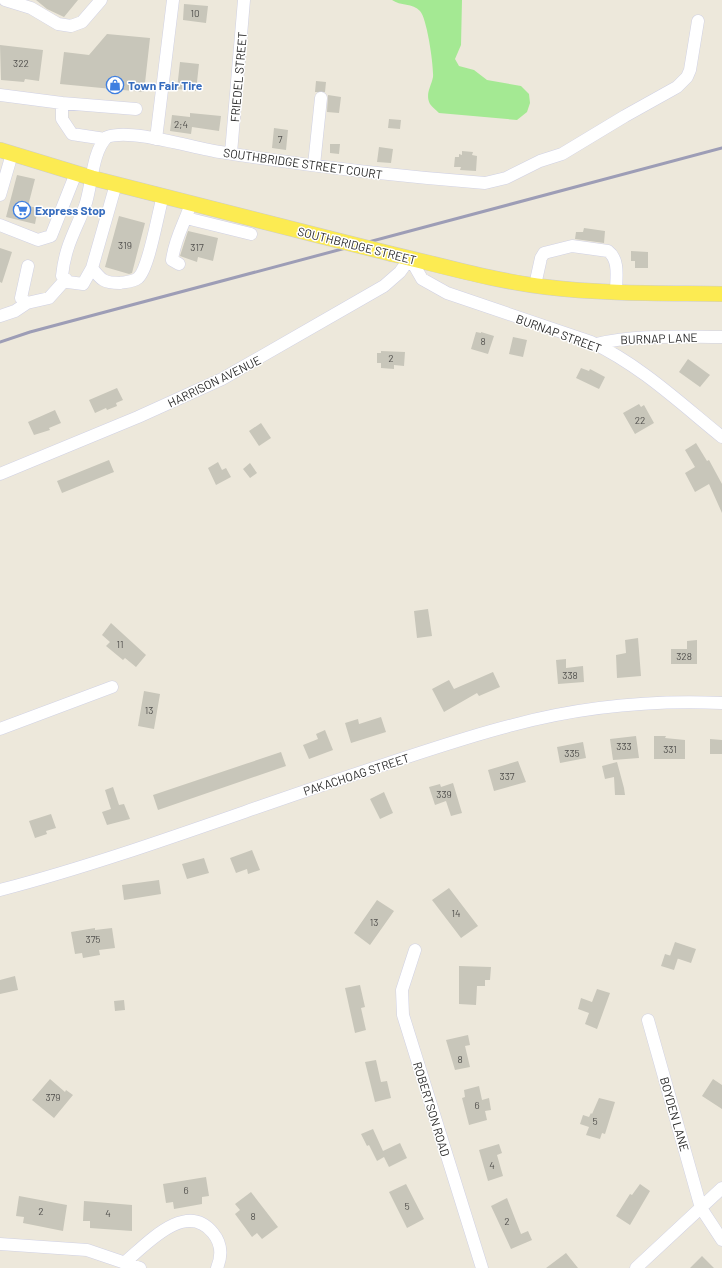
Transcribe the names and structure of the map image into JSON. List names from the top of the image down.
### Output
{
  "streets": {
    "main road": ["SOUTHBRIDGE STREET"],
    "street": [
      "FRIEDEL STREET",
      "SOUTHBRIDGE STREET COURT",
      "BURNAP STREET",
      "BURNAP LANE",
      "HARRISON AVENUE",
      "PAKACHOAG STREET",
      "ROBERTSON ROAD",
      "BOYDEN LANE"
    ]
  },
  "crossings": [
    ["FRIEDEL STREET", "SOUTHBRIDGE STREET COURT"],
    ["SOUTHBRIDGE STREET", "BURNAP STREET"],
    ["SOUTHBRIDGE STREET", "HARRISON AVENUE"],
    ["BURNAP STREET", "BURNAP LANE"],
    ["BURNAP STREET", "HARRISON AVENUE"]
  ],
  "places": {
    "shop": ["Town Fair Tire"],
    "supermarket": ["Express Stop"]
  },
  "house_numbers": [
    "10",
    "322",
    "2;4",
    "7",
    "319",
    "317",
    "8",
    "2",
    "22",
    "11",
    "328",
    "338",
    "13",
    "333",
    "331",
    "335",
    "337",
    "339",
    "14",
    "13",
    "375",
    "8",
    "379",
    "6",
    "5",
    "4",
    "6",
    "5",
    "2",
    "4",
    "8",
    "2"
  ]
}
